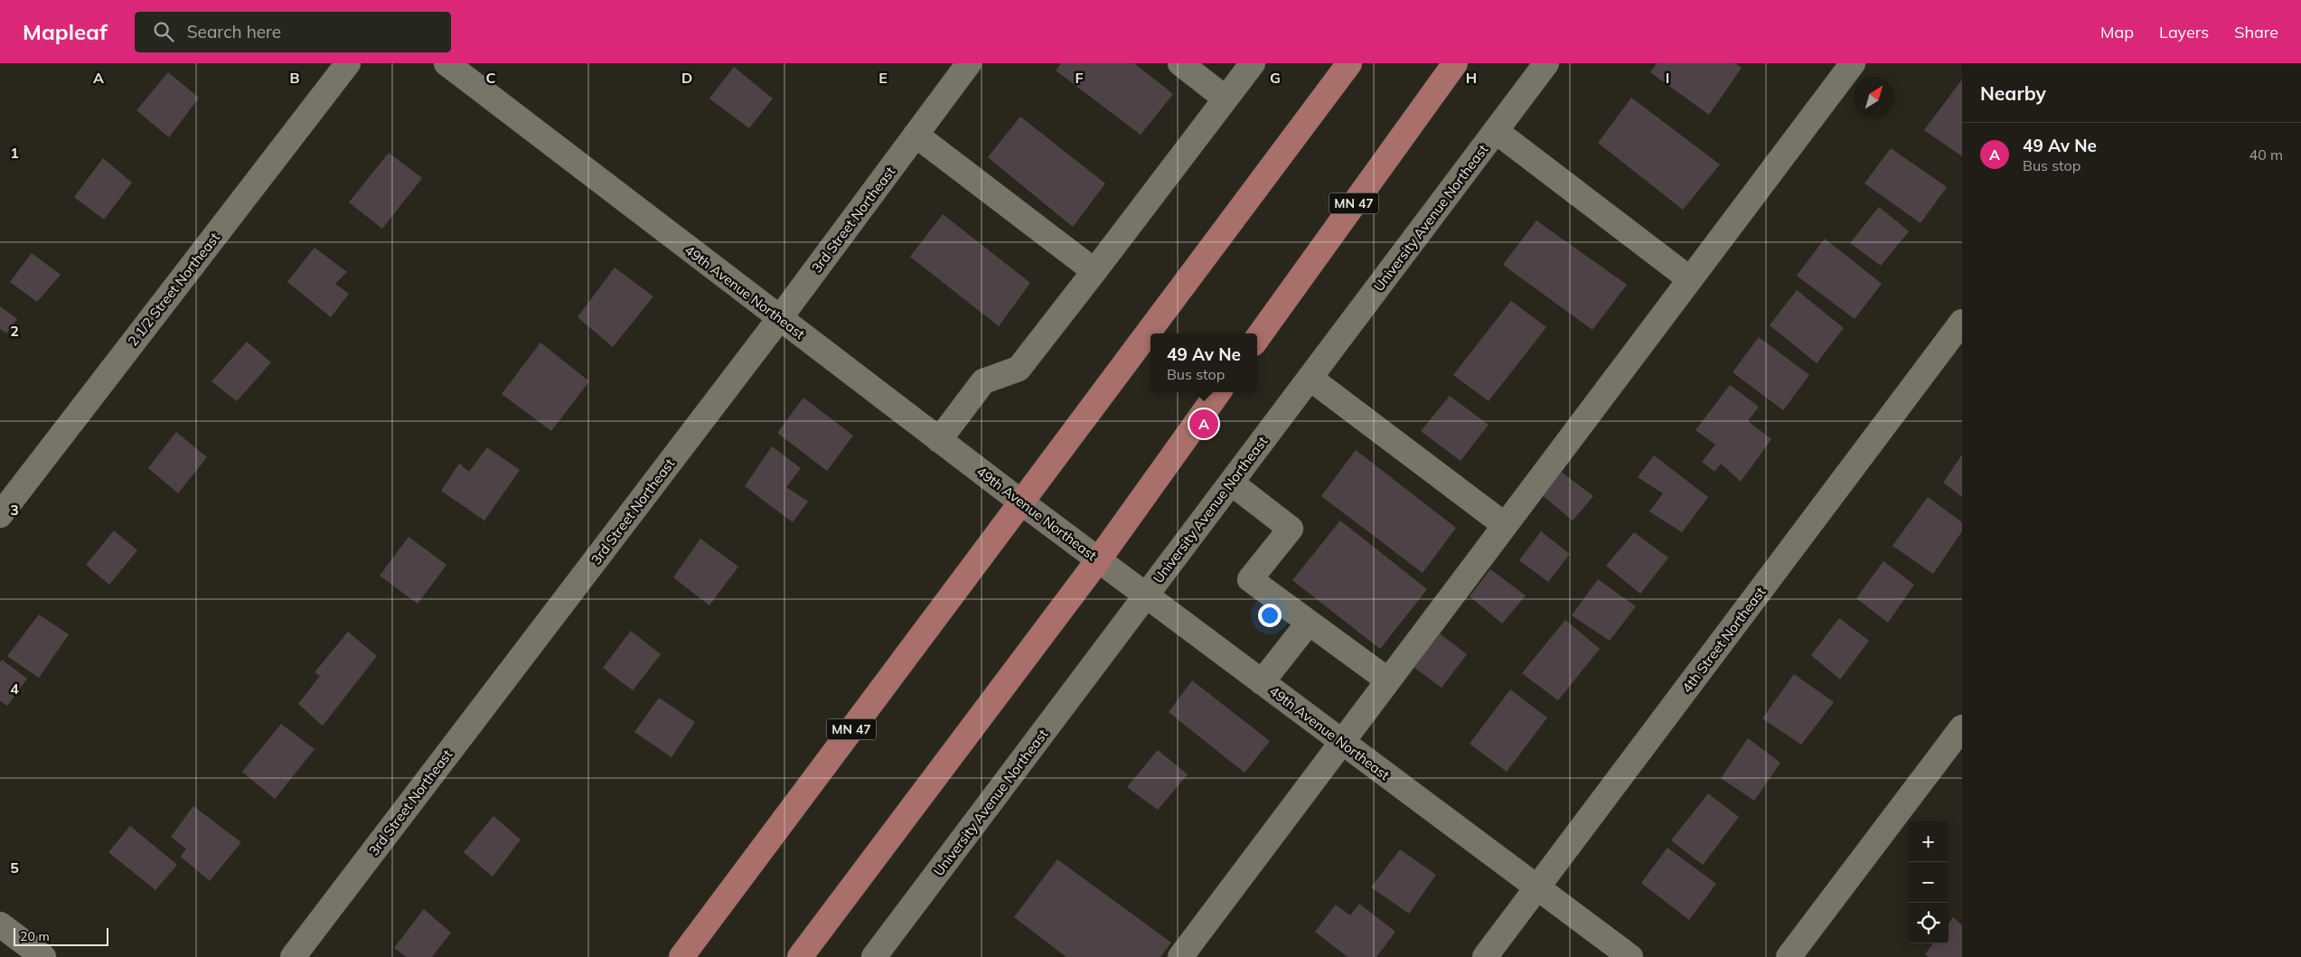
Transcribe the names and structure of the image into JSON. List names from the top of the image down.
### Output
{
  "streets": {
    "main road": ["MN 47"],
    "street": [
      "University Avenue Northeast",
      "3rd Street Northeast",
      "2 1/2 Street Northeast",
      "49th Avenue Northeast",
      "4th Street Northeast"
    ]
  },
  "crossings": [
    ["MN 47", "49th Avenue Northeast"],
    ["University Avenue Northeast", "49th Avenue Northeast"],
    ["3rd Street Northeast", "49th Avenue Northeast"],
    ["49th Avenue Northeast", "4th Street Northeast"]
  ],
  "scale_bar": "20 m",
  "north": "top right",
  "page": {
    "header": "Mapleaf",
    "search": "Search here",
    "nav": ["Map", "Layers", "Share"],
    "heading": "Nearby",
    "list": [
      {
        "mark": "A",
        "name": "49 Av Ne",
        "note": "Bus stop",
        "value": "40 m"
      }
    ],
    "popup": ["49 Av Ne", "Bus stop"],
    "pins": "A",
    "map_buttons": ["+", "−"],
    "scale": "20 m"
  },
  "grid": {
    "columns": [
      "A",
      "B",
      "C",
      "D",
      "E",
      "F",
      "G",
      "H",
      "I"
    ],
    "rows": [
      "1",
      "2",
      "3",
      "4",
      "5"
    ]
  }
}
